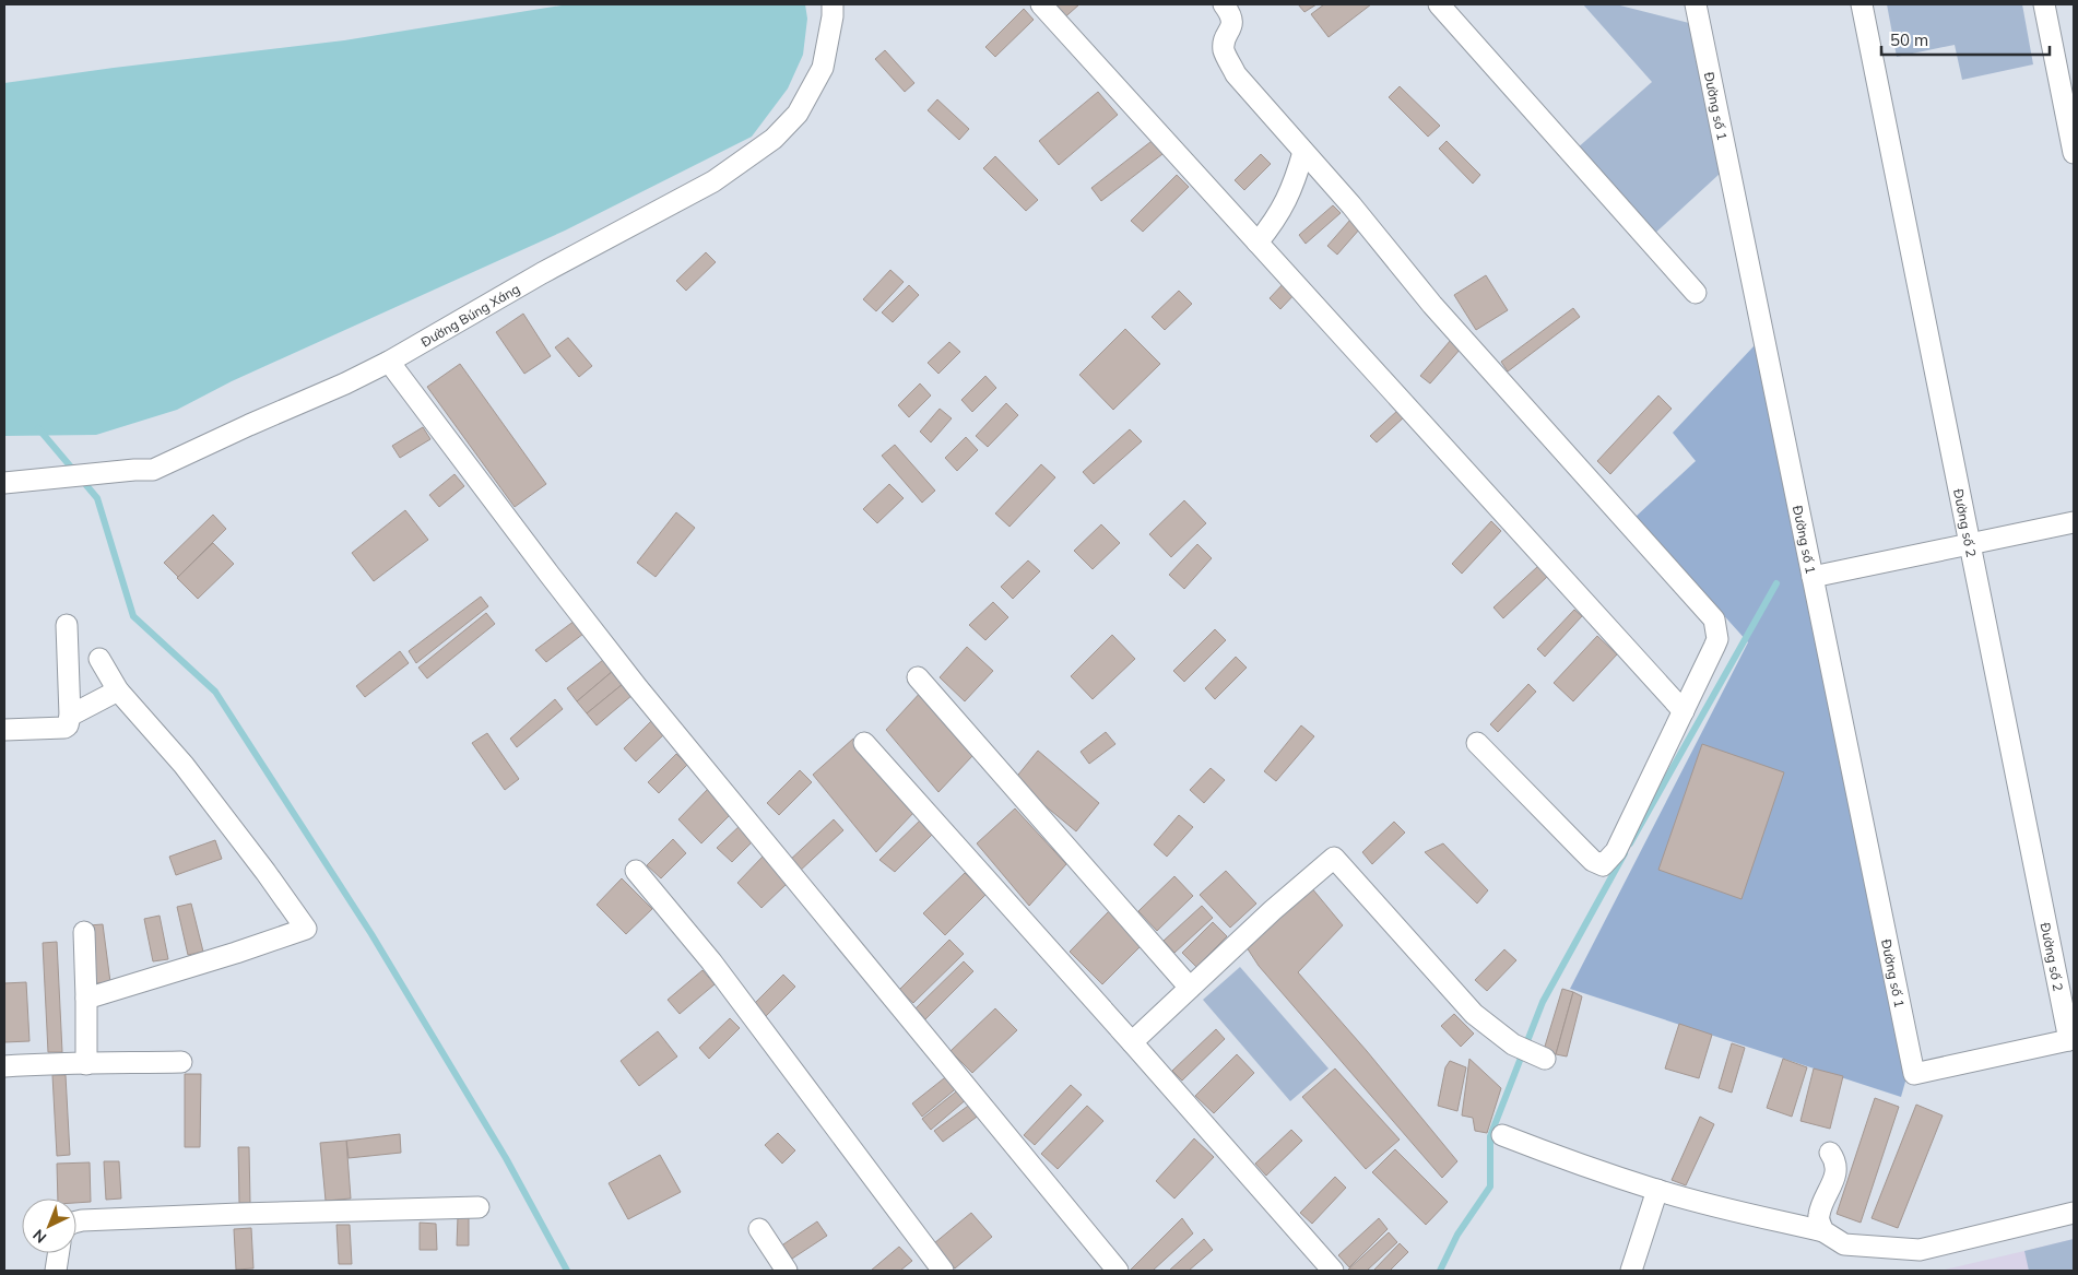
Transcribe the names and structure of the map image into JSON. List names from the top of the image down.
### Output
{
  "streets": {
    "street": ["Đường số 1", "Đường Búng Xáng", "Đường số 2"]
  },
  "crossings": [
    ["Đường số 1", "Đường số 2"]
  ],
  "scale_bar": "50 m",
  "north": "bottom left"
}
